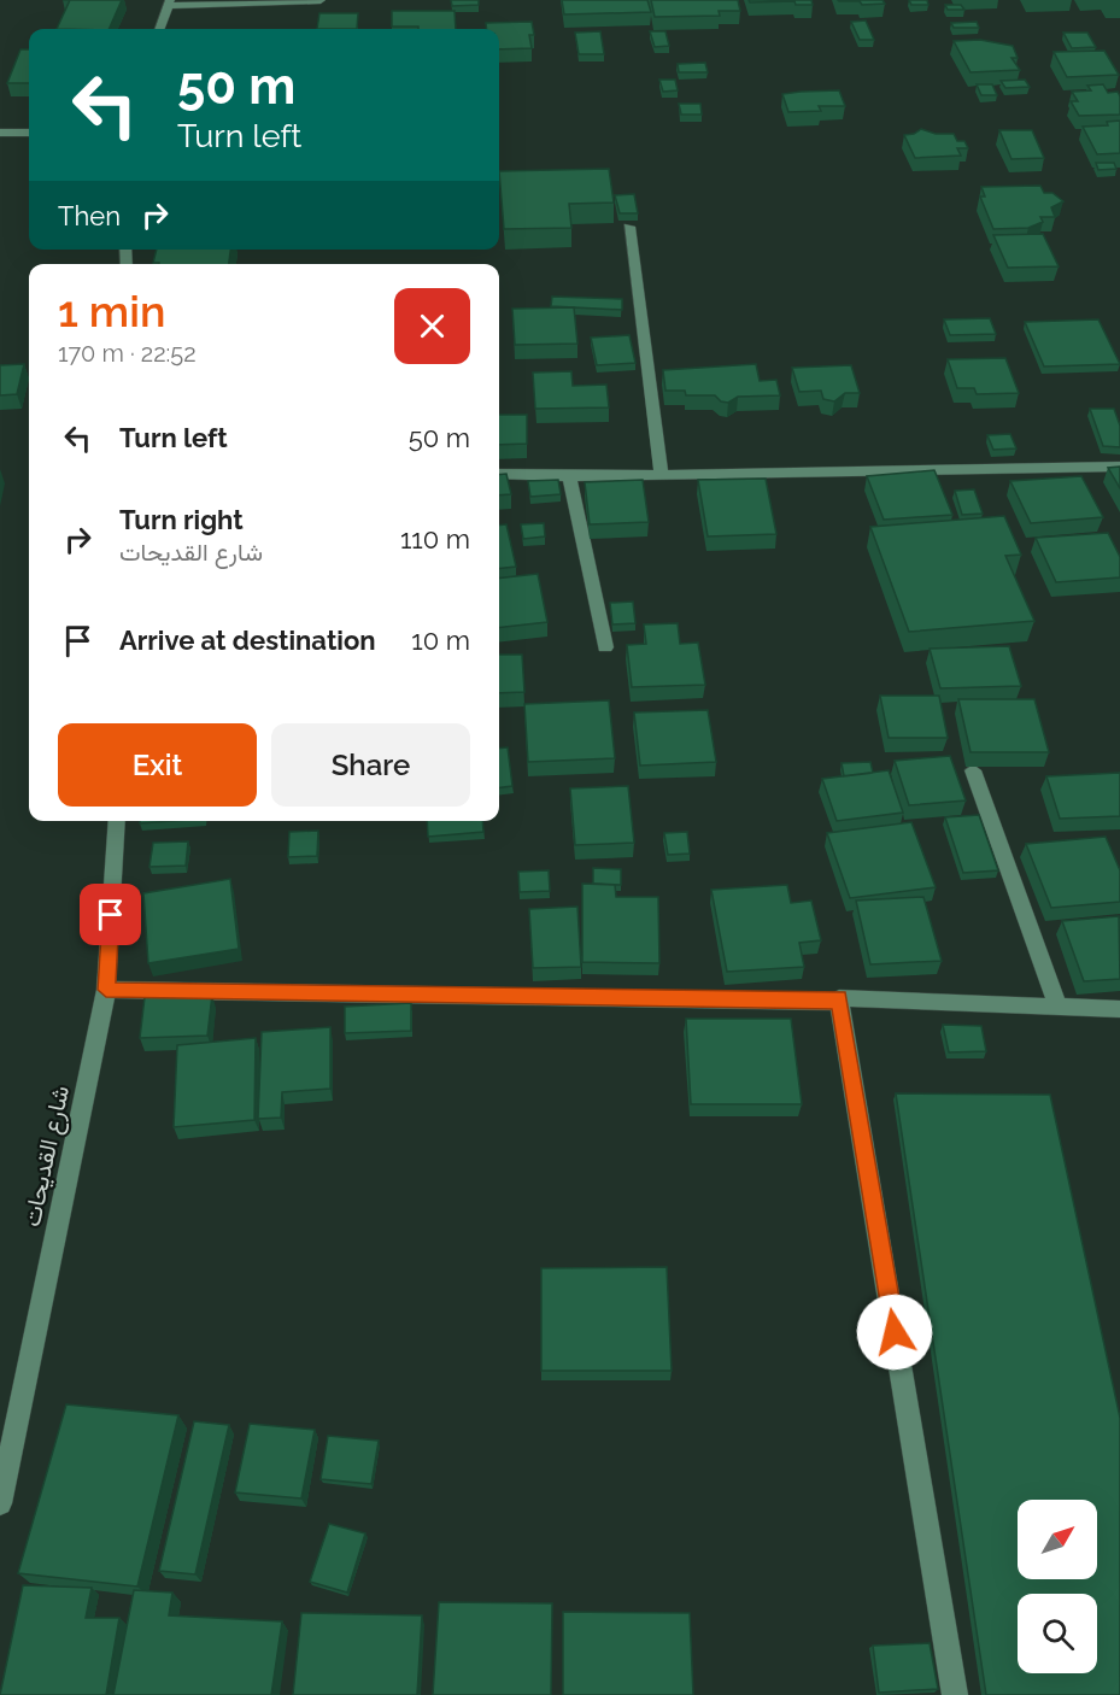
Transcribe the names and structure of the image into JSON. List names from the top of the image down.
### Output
{
  "streets": {
    "street": ["شارع القديحات"]
  },
  "north": "top right",
  "page": {
    "turn": ["50 m", "Turn left"],
    "then": "Then",
    "heading": ["1 min", "170 m · 22:52"],
    "list": [
      {
        "name": "Turn left",
        "value": "50 m"
      },
      {
        "name": "Turn right",
        "note": "شارع القديحات",
        "value": "110 m"
      },
      {
        "name": "Arrive at destination",
        "value": "10 m"
      }
    ],
    "buttons": ["Exit", "Share"]
  }
}
